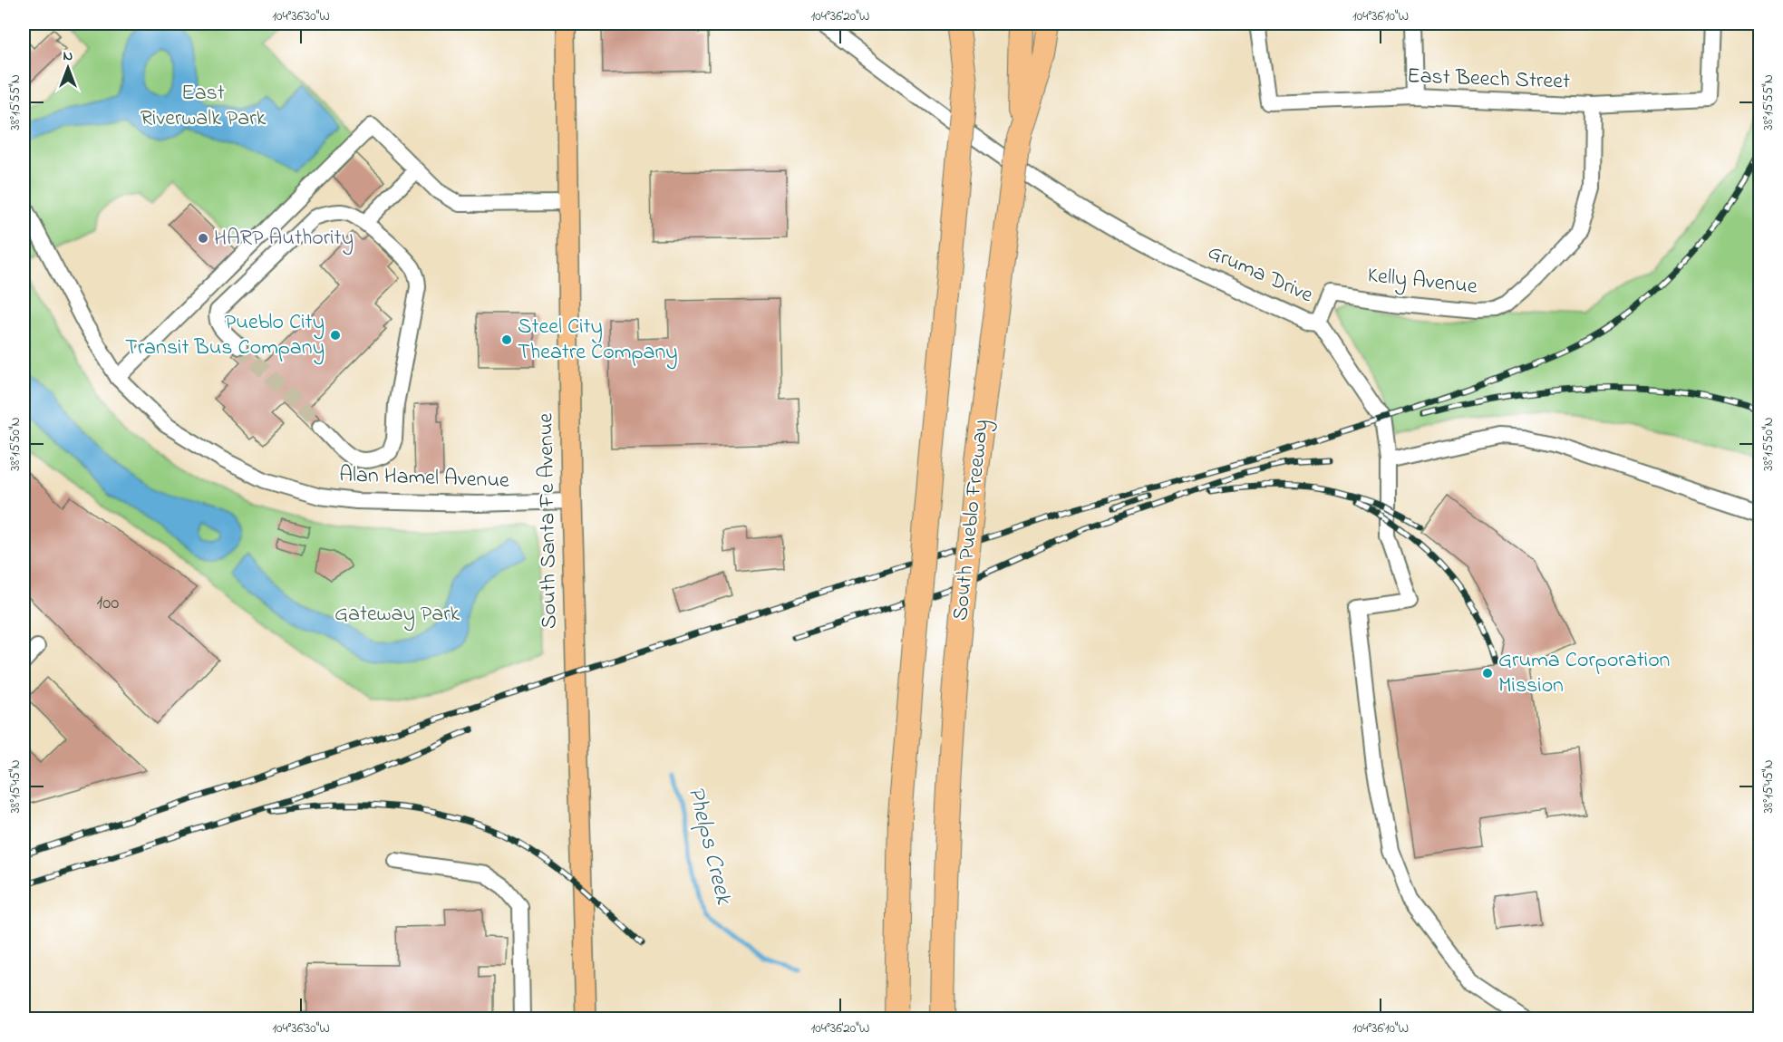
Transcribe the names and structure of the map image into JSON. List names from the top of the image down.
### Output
{
  "streets": {
    "highway": ["South Pueblo Freeway"],
    "main road": ["South Santa Fe Avenue"],
    "street": [
      "East Beech Street",
      "Gruma Drive",
      "Kelly Avenue",
      "Alan Hamel Avenue"
    ]
  },
  "crossings": [
    ["East Beech Street", "Kelly Avenue"],
    ["Gruma Drive", "Kelly Avenue"],
    ["Alan Hamel Avenue", "South Santa Fe Avenue"]
  ],
  "water": ["Phelps Creek"],
  "parks": ["East Riverwalk Park", "Gateway Park"],
  "places": [
    "HARP Authority",
    "Pueblo City Transit Bus Company",
    "Steel City Theatre Company",
    "Gruma Corporation Mission"
  ],
  "house_numbers": ["100"],
  "north": "top",
  "coordinates": [
    "104°36'30\"W",
    "104°36'20\"W",
    "104°36'10\"W",
    "38°15'55\"N",
    "38°15'50\"N",
    "38°15'45\"N"
  ]
}
